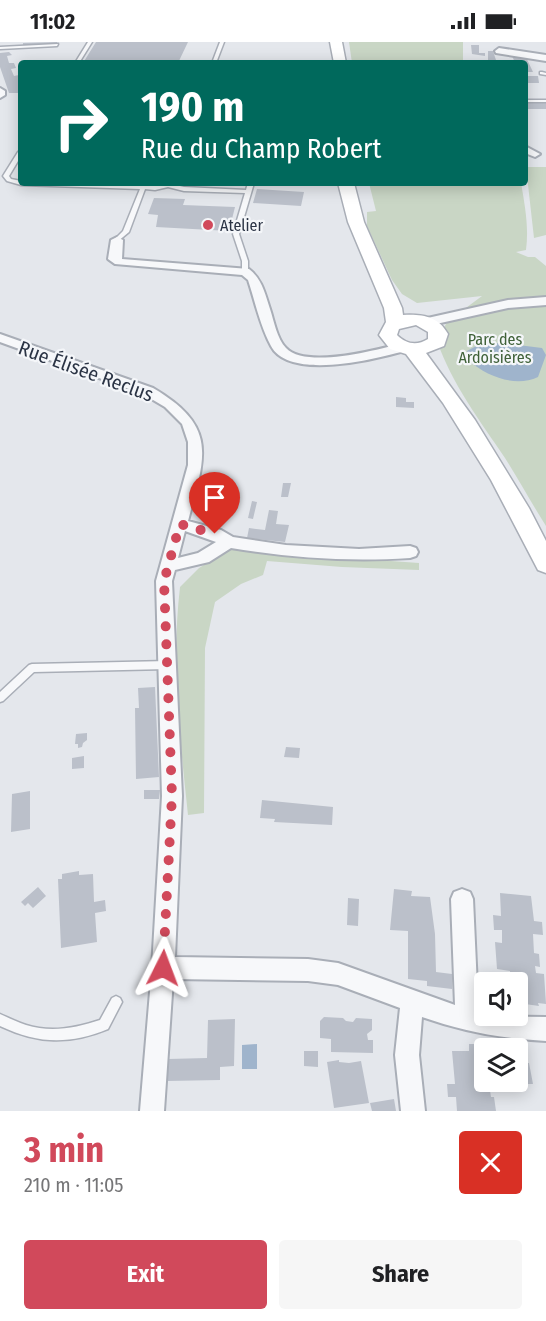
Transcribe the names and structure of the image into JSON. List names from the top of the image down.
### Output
{
  "streets": {
    "street": ["Rue Élisée Reclus"]
  },
  "parks": ["Parc des Ardoisières"],
  "places": ["Atelier"],
  "page": {
    "status": "11:02",
    "turn": ["190 m", "Rue du Champ Robert"],
    "heading": ["3 min", "210 m · 11:05"],
    "buttons": ["Exit", "Share"]
  }
}
